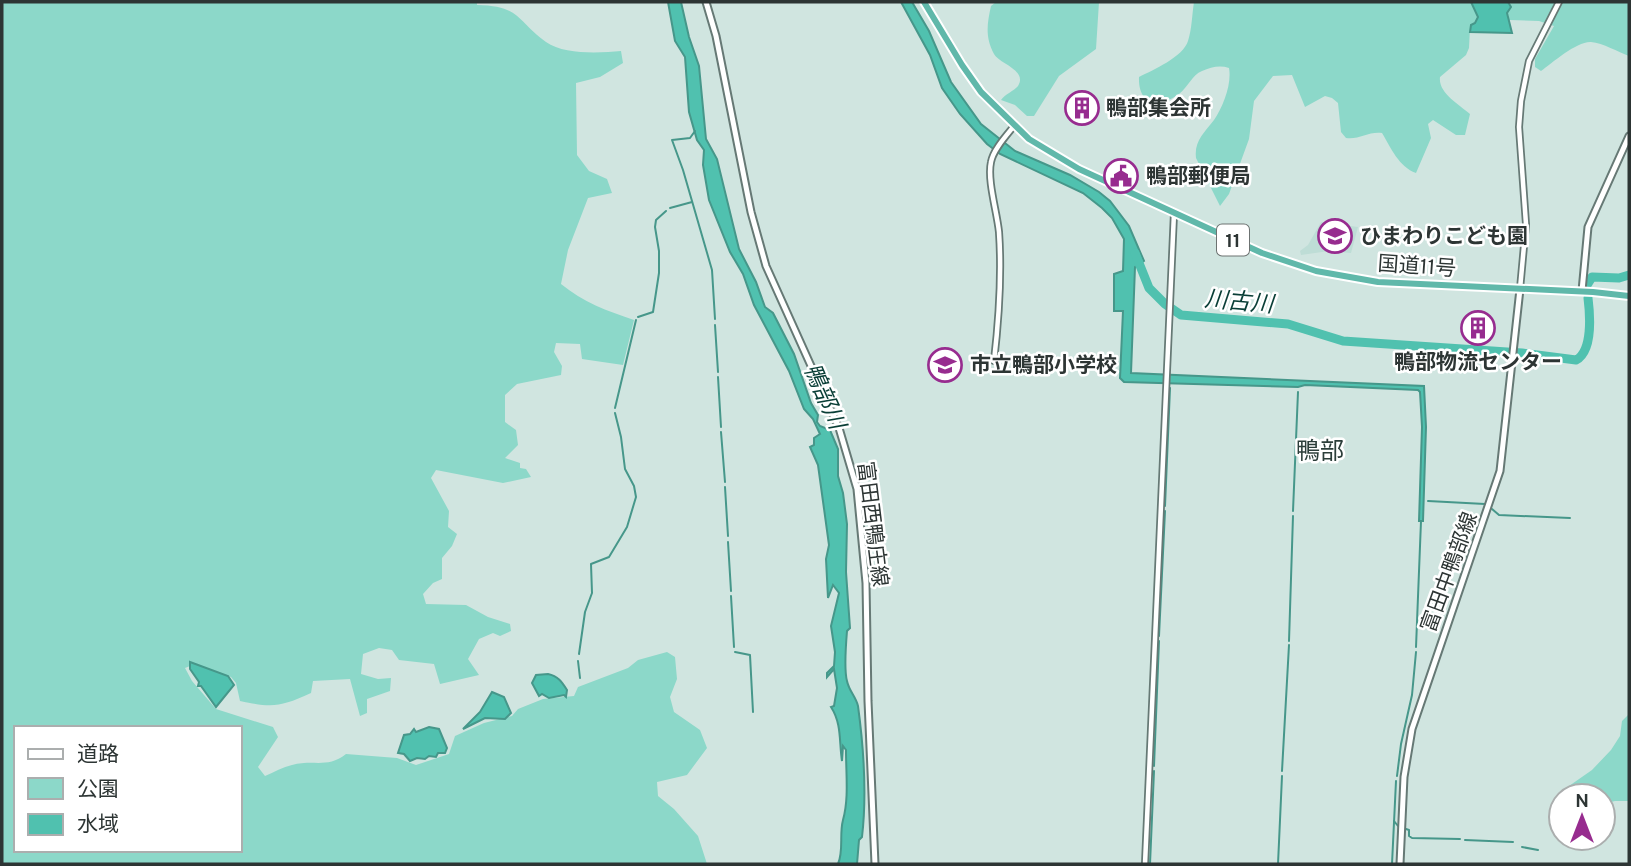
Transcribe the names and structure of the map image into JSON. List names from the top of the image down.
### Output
{
  "streets": {
    "highway": ["11", "国道11号"],
    "main road": ["富田西鴨庄線", "富田中鴨部線"]
  },
  "crossings": [
    ["国道11号", "富田中鴨部線"]
  ],
  "districts": ["鴨部"],
  "water": ["川古川", "鴨部川"],
  "places": {
    "building": ["鴨部集会所", "鴨部物流センター"],
    "public building": ["鴨部郵便局"],
    "school or university": ["ひまわりこども園", "市立鴨部小学校"]
  },
  "legend": ["道路", "公園", "水域"],
  "north": "top"
}
